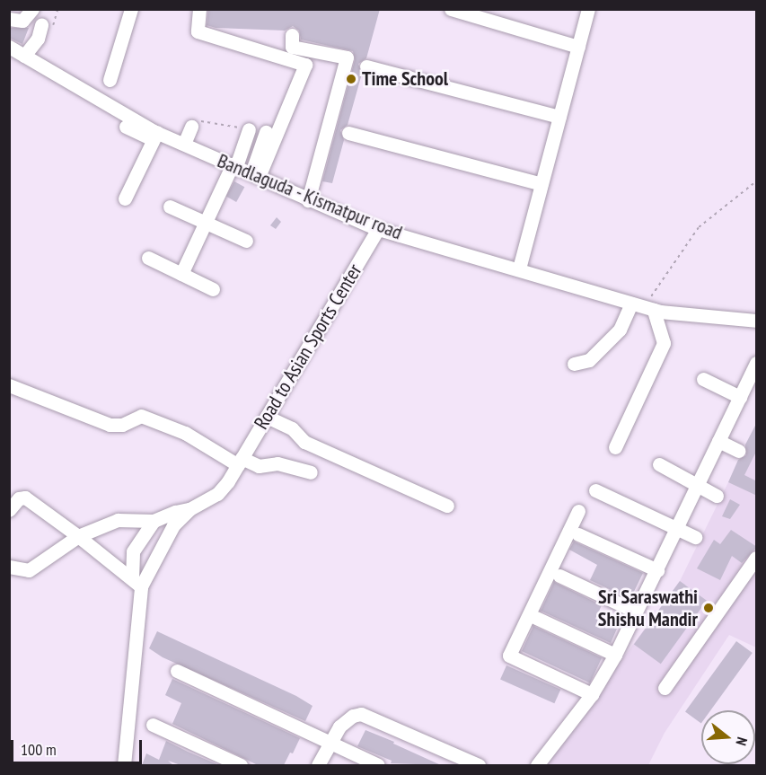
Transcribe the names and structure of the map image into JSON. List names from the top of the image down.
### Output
{
  "streets": {
    "street": ["Bandlaguda - Kismatpur road", "Road to Asian Sports Center"]
  },
  "crossings": [
    ["Bandlaguda - Kismatpur road", "Road to Asian Sports Center"]
  ],
  "places": ["Time School", "Sri Saraswathi Shishu Mandir"],
  "scale_bar": "100 m",
  "north": "right"
}
